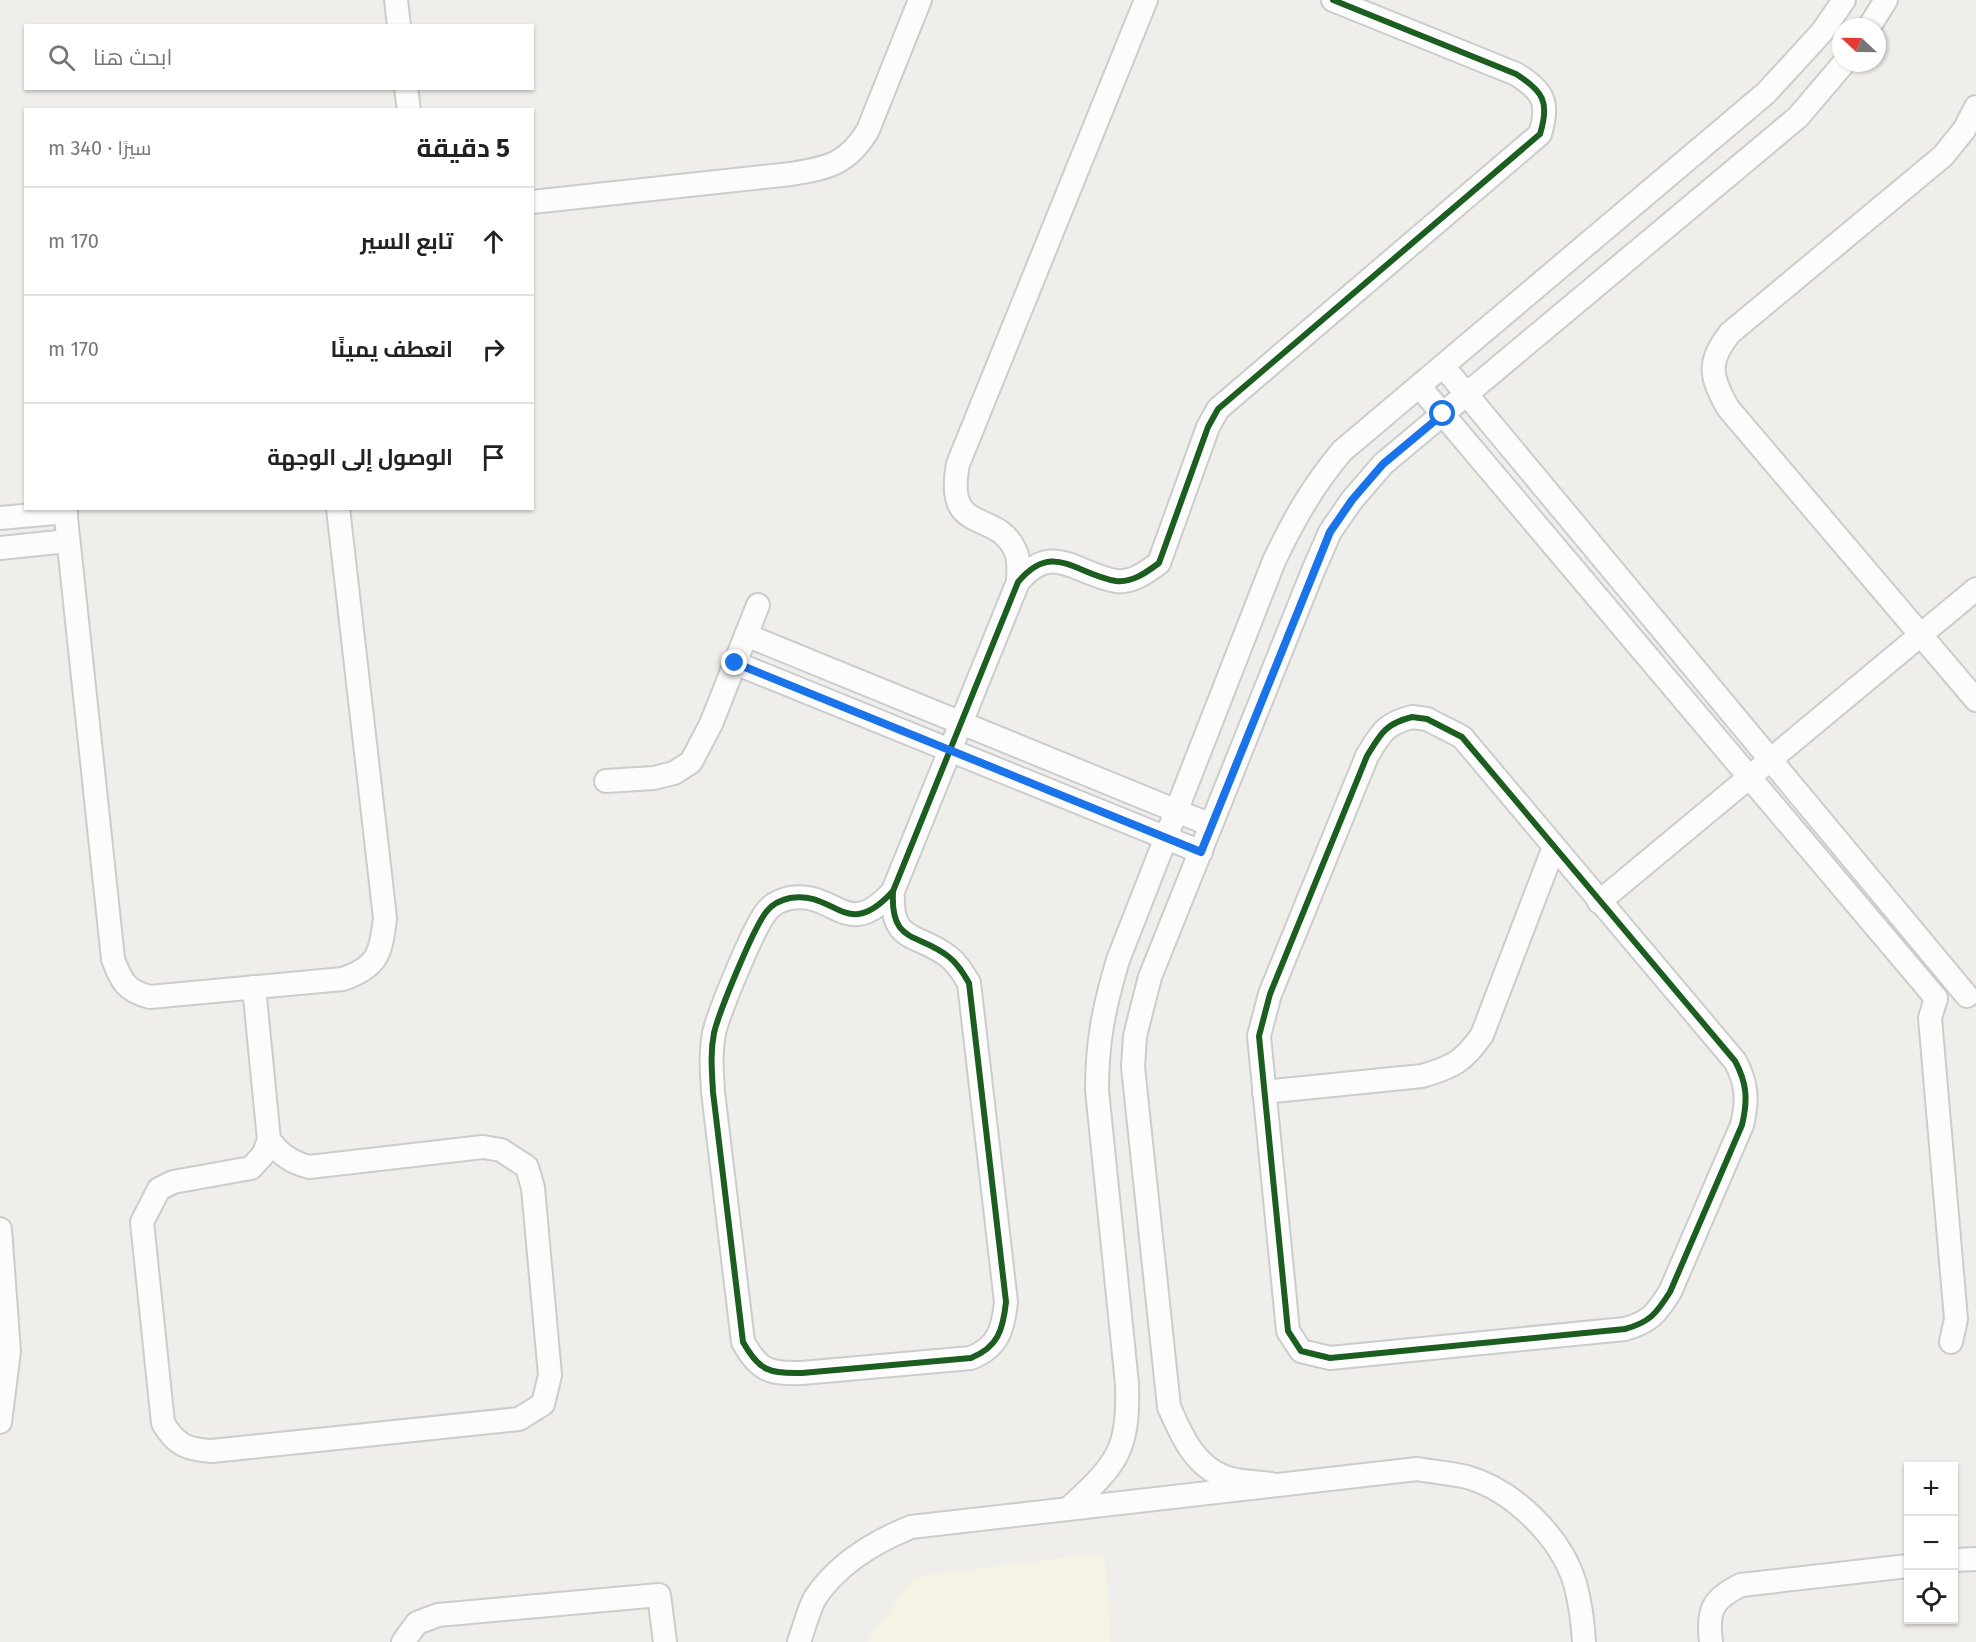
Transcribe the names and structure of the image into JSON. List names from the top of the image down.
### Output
{
  "north": "left",
  "page": {
    "search": "ابحث هنا",
    "heading": ["5 دقيقة", "سيرًا · 340 m"],
    "list": [
      ["تابع السير", "170 m"],
      ["انعطف يمينًا", "170 m"],
      "الوصول إلى الوجهة"
    ],
    "map_buttons": ["+", "−"]
  }
}
